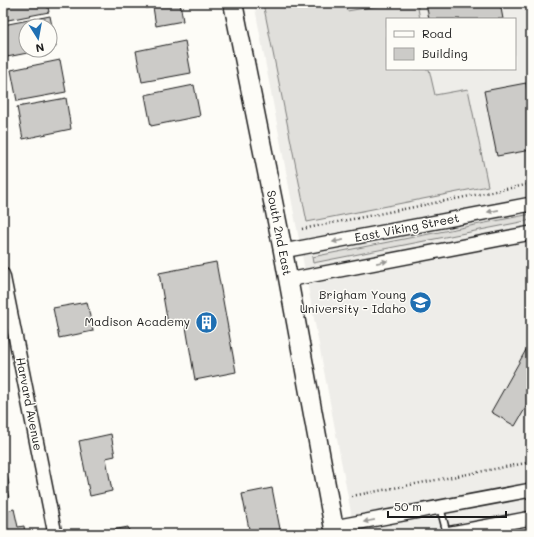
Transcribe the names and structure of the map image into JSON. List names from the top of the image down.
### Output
{
  "streets": {
    "main road": ["South 2nd East"],
    "street": ["East Viking Street", "Harvard Avenue"]
  },
  "crossings": [
    ["East Viking Street", "South 2nd East"]
  ],
  "places": {
    "school or university": ["Brigham Young University - Idaho"],
    "building": ["Madison Academy"]
  },
  "legend": ["Road", "Building"],
  "scale_bar": "50 m",
  "north": "bottom"
}
